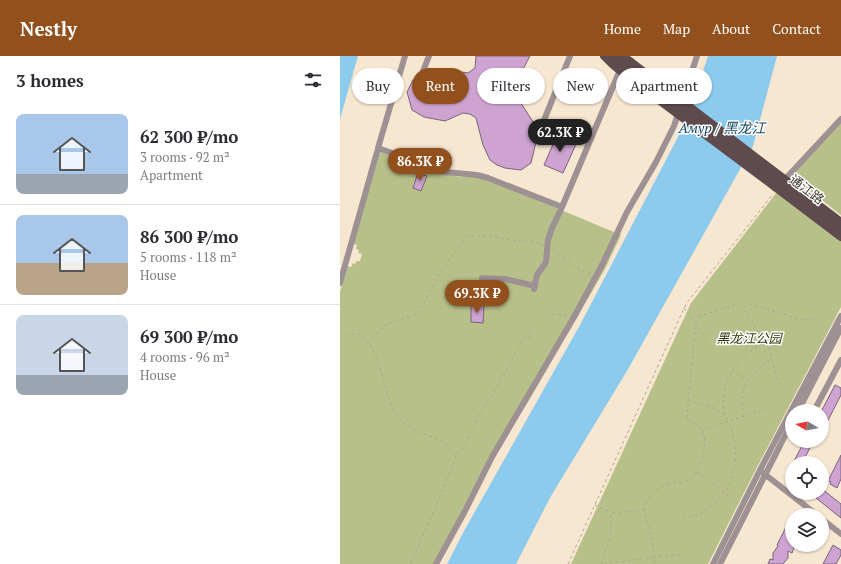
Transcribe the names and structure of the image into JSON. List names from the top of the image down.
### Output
{
  "streets": {
    "main road": ["通江路"]
  },
  "water": ["Амур / 黑龙江"],
  "parks": ["黑龙江公园"],
  "north": "left",
  "page": {
    "header": "Nestly",
    "nav": [
      "Home",
      "Map",
      "About",
      "Contact"
    ],
    "heading": "3 homes",
    "chip": [
      "Buy",
      "Rent",
      "Filters",
      "New",
      "Apartment"
    ],
    "list": [
      {
        "name": "62 300 ₽/mo",
        "note": "3 rooms · 92 m² · Apartment"
      },
      {
        "name": "86 300 ₽/mo",
        "note": "5 rooms · 118 m² · House"
      },
      {
        "name": "69 300 ₽/mo",
        "note": "4 rooms · 96 m² · House"
      }
    ],
    "price": ["62.3K ₽", "86.3K ₽", "69.3K ₽"]
  }
}
